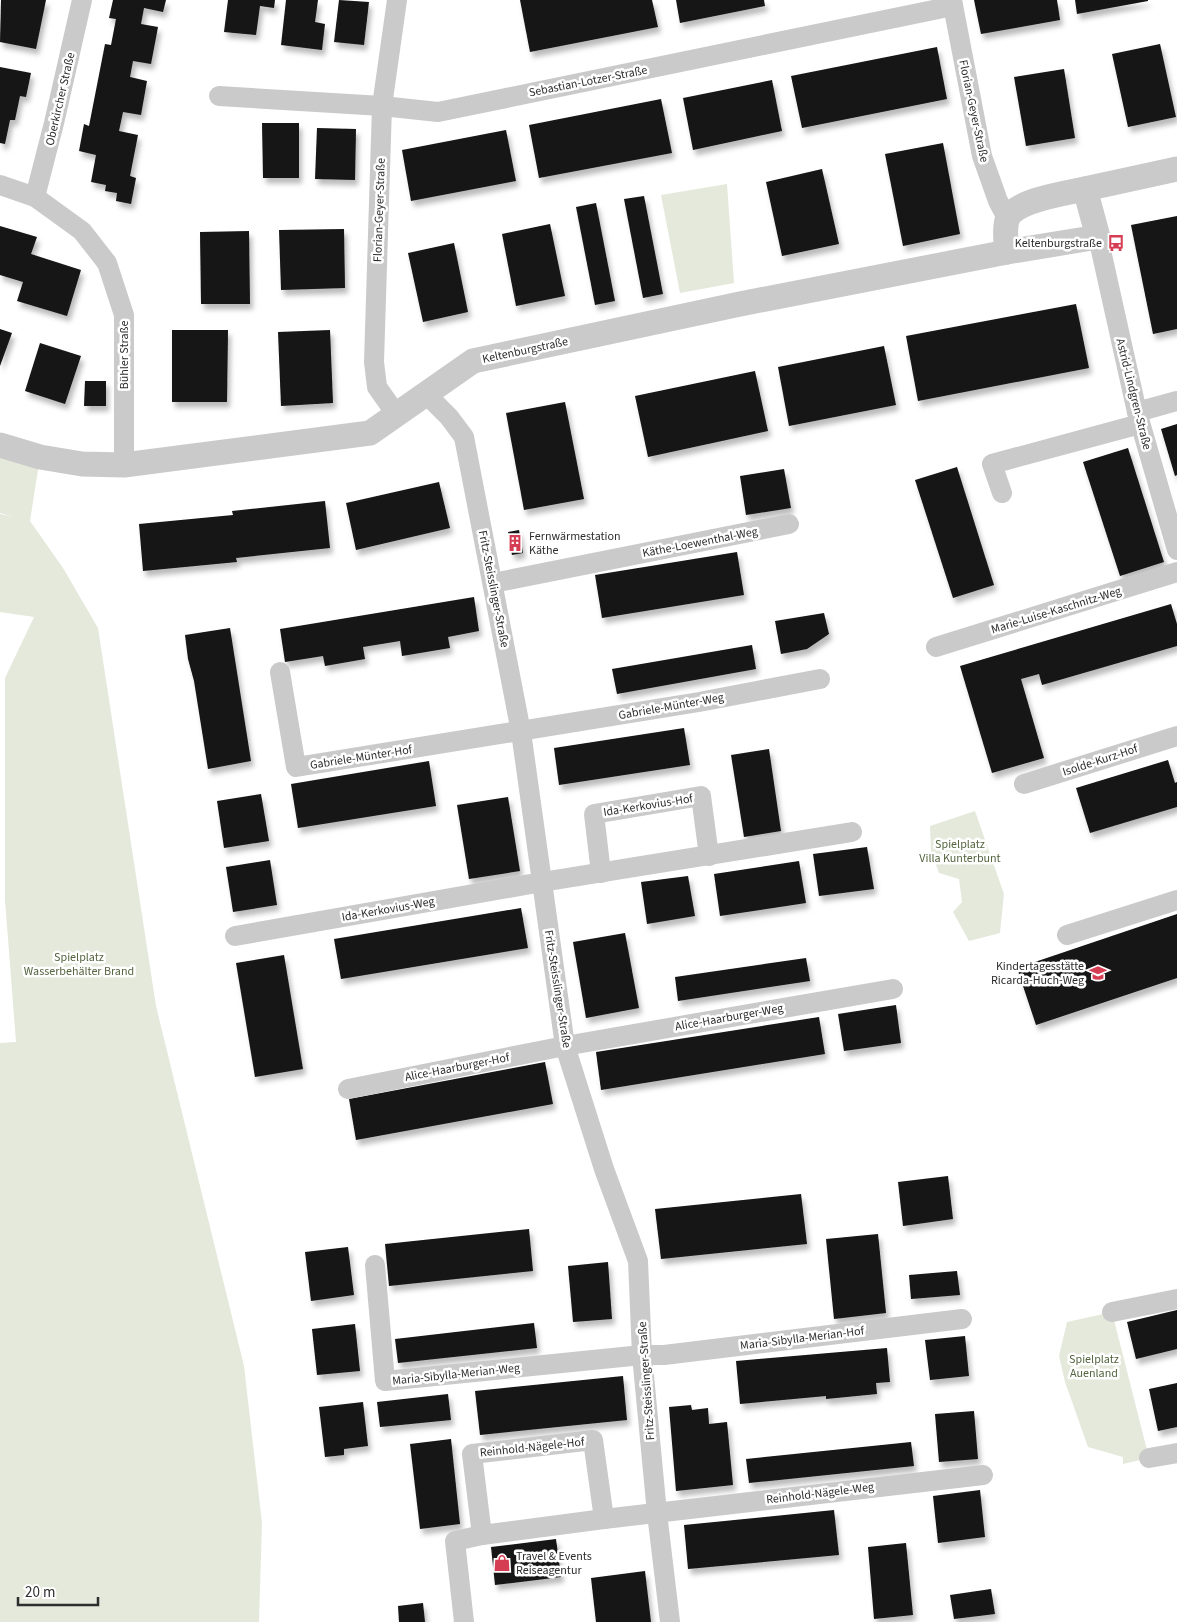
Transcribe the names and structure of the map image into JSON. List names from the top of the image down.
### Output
{
  "streets": {
    "street": [
      "Sebastian-Lotzer-Straße",
      "Oberkircher Straße",
      "Florian-Geyer-Straße",
      "Keltenburgstraße",
      "Bühler Straße",
      "Astrid-Lindgren-Straße",
      "Käthe-Loewenthal-Weg",
      "Fritz-Steisslinger-Straße",
      "Marie-Luise-Kaschnitz-Weg",
      "Gabriele-Münter-Weg",
      "Gabriele-Münter-Hof",
      "Isolde-Kurz-Hof",
      "Ida-Kerkovius-Hof",
      "Ida-Kerkovius-Weg",
      "Alice-Haarburger-Weg",
      "Alice-Haarburger-Hof",
      "Maria-Sibylla-Merian-Hof",
      "Maria-Sibylla-Merian-Weg",
      "Reinhold-Nägele-Hof",
      "Reinhold-Nägele-Weg"
    ]
  },
  "crossings": [
    ["Sebastian-Lotzer-Straße", "Florian-Geyer-Straße"],
    ["Oberkircher Straße", "Bühler Straße"],
    ["Florian-Geyer-Straße", "Keltenburgstraße"],
    ["Keltenburgstraße", "Bühler Straße"],
    ["Keltenburgstraße", "Astrid-Lindgren-Straße"],
    ["Keltenburgstraße", "Fritz-Steisslinger-Straße"],
    ["Käthe-Loewenthal-Weg", "Fritz-Steisslinger-Straße"],
    ["Fritz-Steisslinger-Straße", "Gabriele-Münter-Weg"],
    ["Fritz-Steisslinger-Straße", "Gabriele-Münter-Hof"],
    ["Fritz-Steisslinger-Straße", "Ida-Kerkovius-Weg"],
    ["Fritz-Steisslinger-Straße", "Alice-Haarburger-Weg"],
    ["Fritz-Steisslinger-Straße", "Alice-Haarburger-Hof"],
    ["Fritz-Steisslinger-Straße", "Maria-Sibylla-Merian-Hof"],
    ["Fritz-Steisslinger-Straße", "Maria-Sibylla-Merian-Weg"],
    ["Fritz-Steisslinger-Straße", "Reinhold-Nägele-Weg"],
    ["Gabriele-Münter-Weg", "Gabriele-Münter-Hof"],
    ["Alice-Haarburger-Weg", "Alice-Haarburger-Hof"],
    ["Maria-Sibylla-Merian-Hof", "Maria-Sibylla-Merian-Weg"]
  ],
  "parks": ["Spielplatz Villa Kunterbunt", "Spielplatz Wasserbehälter Brand", "Spielplatz Auenland"],
  "places": {
    "bus stop": ["Keltenburgstraße"],
    "building": ["Fernwärmestation Käthe"],
    "school or university": ["Kindertagesstätte Ricarda-Huch-Weg"],
    "shop": ["Travel & Events Reiseagentur"]
  },
  "scale_bar": "20 m"
}
